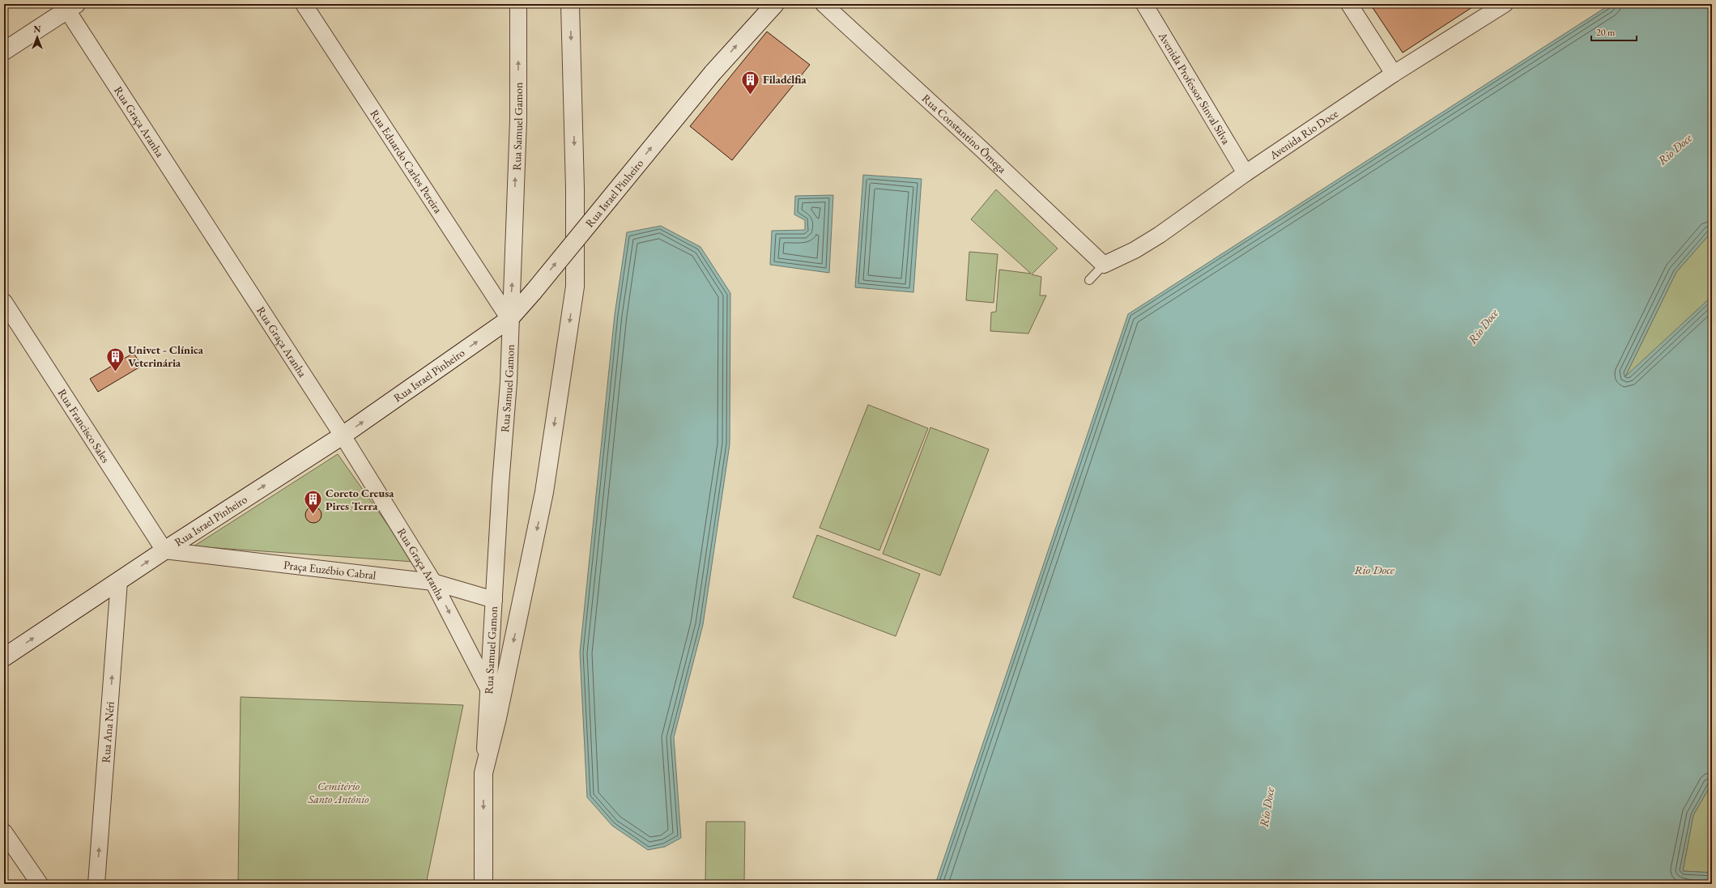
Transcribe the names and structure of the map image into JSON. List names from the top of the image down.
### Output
{
  "streets": {
    "main road": ["Rua Israel Pinheiro"],
    "street": [
      "Avenida Professor Sinval Silva",
      "Rua Graça Aranha",
      "Rua Samuel Gamon",
      "Rua Constantino Ômega",
      "Avenida Rio Doce",
      "Rua Eduardo Carlos Pereira",
      "Rua Francisco Sales",
      "Praça Euzébio Cabral",
      "Rua Ana Néri"
    ]
  },
  "crossings": [
    ["Avenida Professor Sinval Silva", "Avenida Rio Doce"],
    ["Rua Graça Aranha", "Rua Samuel Gamon"],
    ["Rua Graça Aranha", "Rua Israel Pinheiro"],
    ["Rua Graça Aranha", "Praça Euzébio Cabral"],
    ["Rua Samuel Gamon", "Rua Eduardo Carlos Pereira"],
    ["Rua Samuel Gamon", "Rua Israel Pinheiro"],
    ["Rua Samuel Gamon", "Praça Euzébio Cabral"],
    ["Rua Constantino Ômega", "Avenida Rio Doce"],
    ["Rua Eduardo Carlos Pereira", "Rua Israel Pinheiro"],
    ["Rua Israel Pinheiro", "Rua Francisco Sales"],
    ["Rua Israel Pinheiro", "Praça Euzébio Cabral"],
    ["Rua Israel Pinheiro", "Rua Ana Néri"],
    ["Rua Francisco Sales", "Praça Euzébio Cabral"]
  ],
  "one_way": ["Rua Samuel Gamon", "Rua Israel Pinheiro", "Rua Ana Néri"],
  "water": ["Rio Doce"],
  "parks": ["Cemitério Santo Antônio"],
  "places": {
    "building": ["Filadélfia", "Univet - Clínica Veterinária", "Coreto Creusa Pires Terra"]
  },
  "scale_bar": "20 m",
  "north": "top"
}
